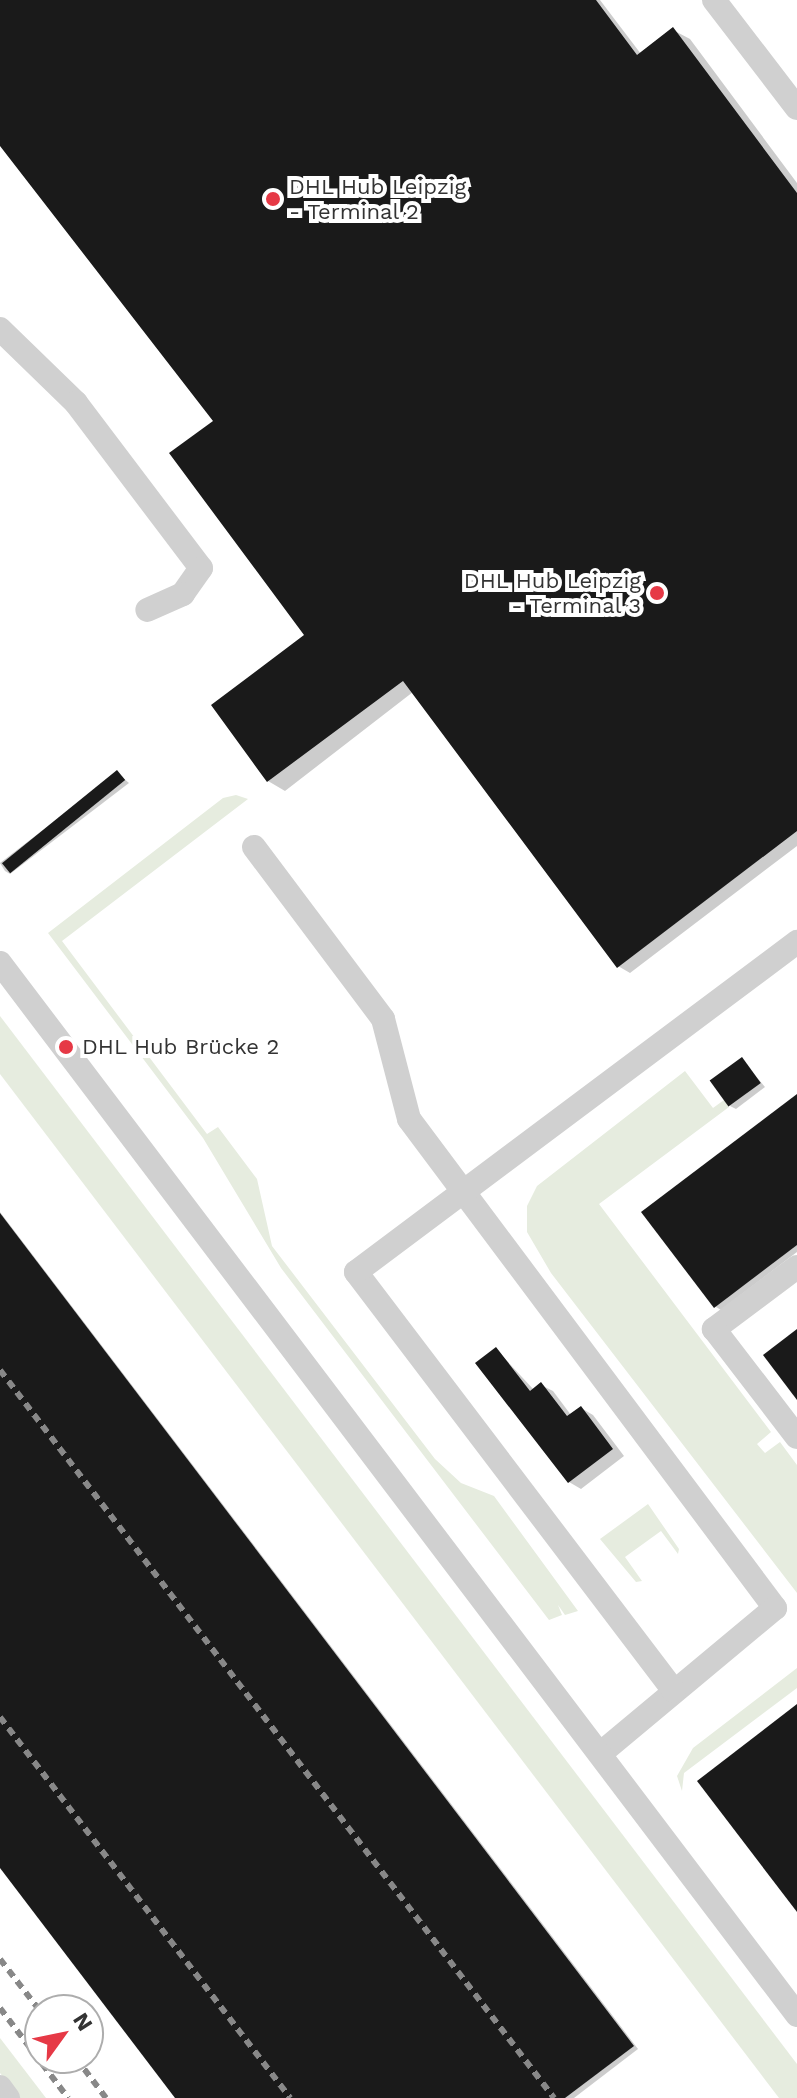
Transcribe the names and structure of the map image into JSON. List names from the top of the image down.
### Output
{
  "places": ["DHL Hub Leipzig - Terminal 2", "DHL Hub Leipzig - Terminal 3", "DHL Hub Brücke 2"],
  "north": "top right"
}
